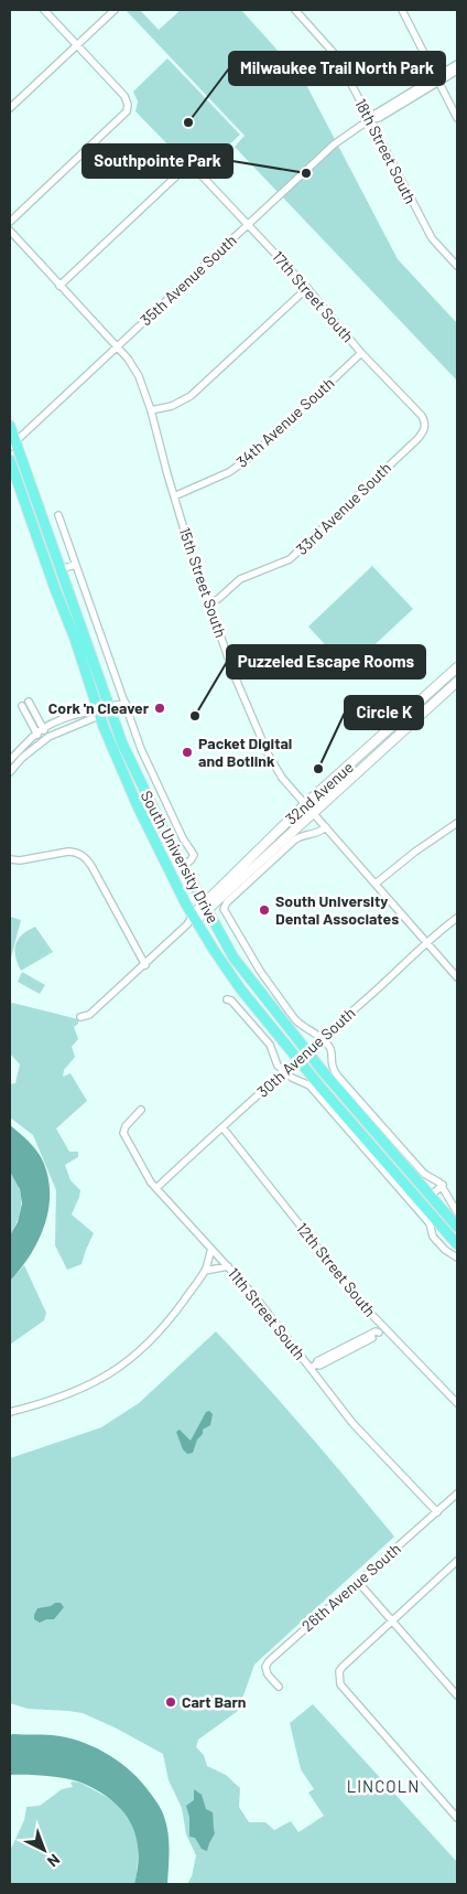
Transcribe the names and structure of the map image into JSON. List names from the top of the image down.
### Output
{
  "streets": {
    "main road": ["32nd Avenue", "South University Drive"],
    "street": [
      "18th Street South",
      "35th Avenue South",
      "17th Street South",
      "34th Avenue South",
      "33rd Avenue South",
      "15th Street South",
      "30th Avenue South",
      "12th Street South",
      "11th Street South",
      "26th Avenue South"
    ]
  },
  "crossings": [
    ["18th Street South", "35th Avenue South"],
    ["35th Avenue South", "17th Street South"],
    ["35th Avenue South", "15th Street South"],
    ["35th Avenue South", "South University Drive"],
    ["17th Street South", "34th Avenue South"],
    ["17th Street South", "33rd Avenue South"],
    ["17th Street South", "15th Street South"],
    ["34th Avenue South", "15th Street South"],
    ["33rd Avenue South", "15th Street South"],
    ["15th Street South", "32nd Avenue"],
    ["15th Street South", "30th Avenue South"],
    ["32nd Avenue", "South University Drive"],
    ["South University Drive", "30th Avenue South"],
    ["30th Avenue South", "12th Street South"],
    ["30th Avenue South", "11th Street South"],
    ["11th Street South", "26th Avenue South"]
  ],
  "districts": ["LINCOLN"],
  "places": [
    "Milwaukee Trail North Park",
    "Southpointe Park",
    "Cork 'n Cleaver",
    "Puzzeled Escape Rooms",
    "Packet Digital and Botlink",
    "Circle K",
    "South University Dental Associates",
    "Cart Barn"
  ],
  "north": "bottom right"
}
